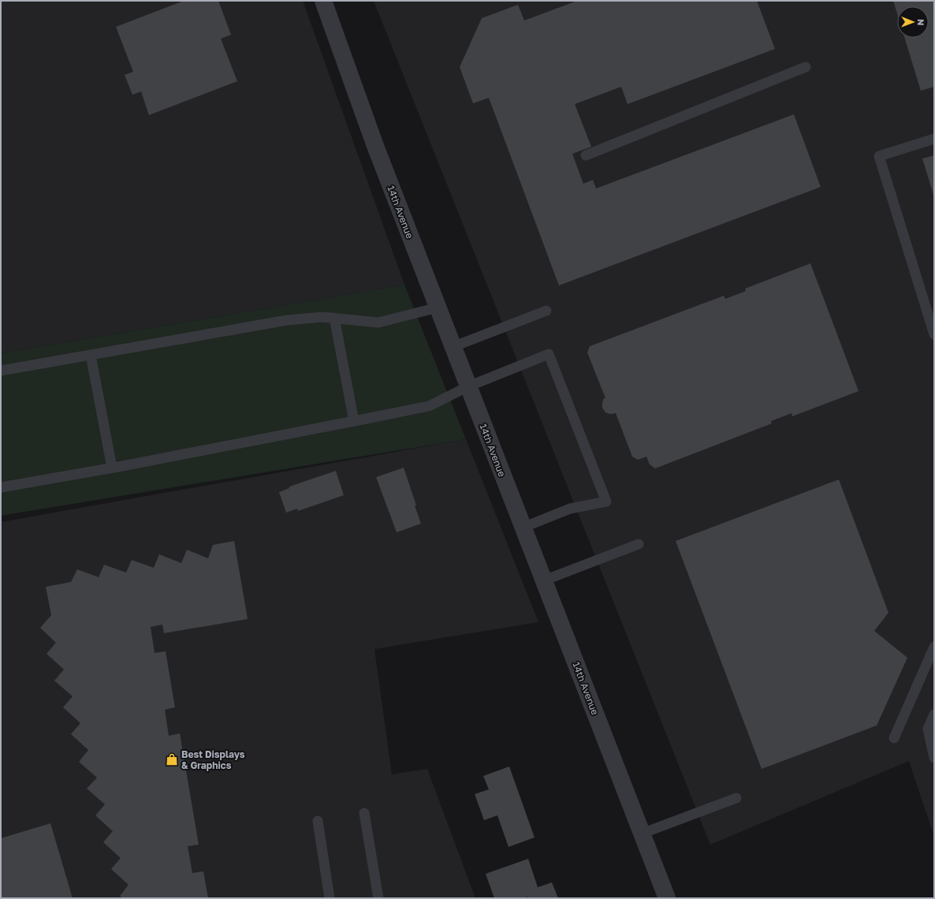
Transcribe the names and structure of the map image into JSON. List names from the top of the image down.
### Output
{
  "streets": {
    "street": ["14th Avenue"]
  },
  "places": {
    "shop": ["Best Displays & Graphics"]
  },
  "north": "right"
}
